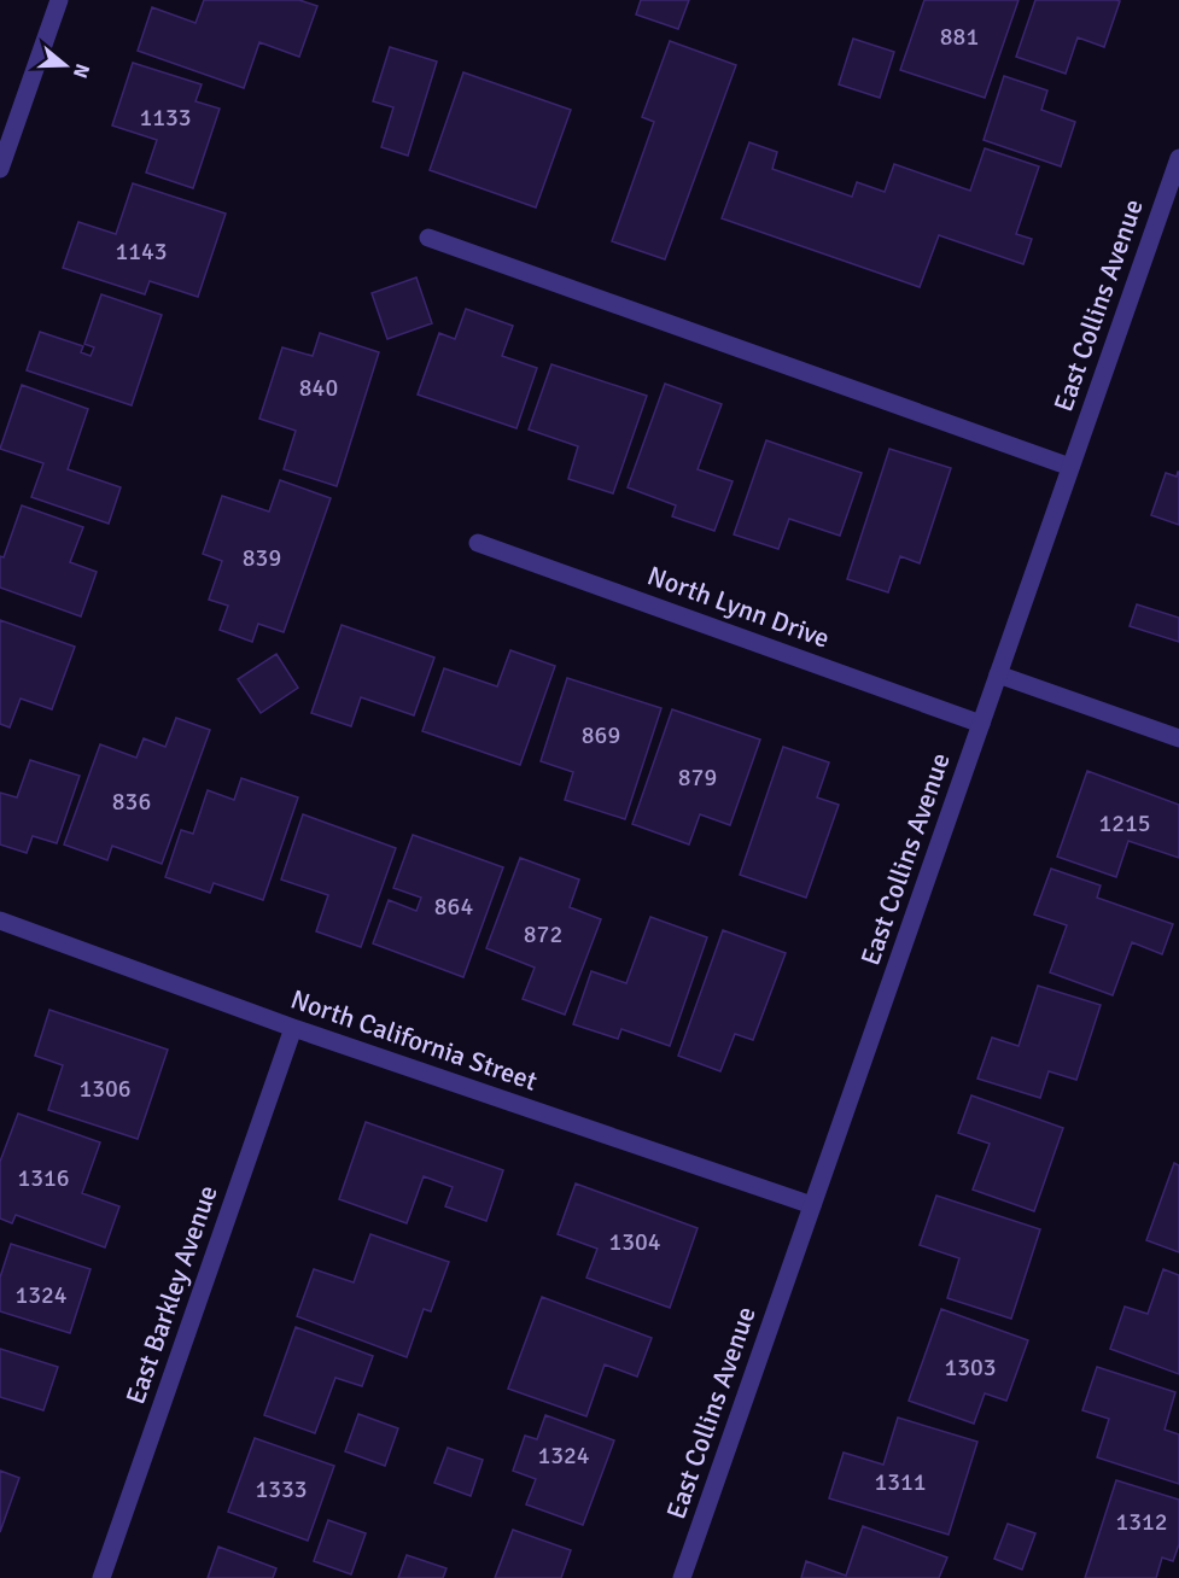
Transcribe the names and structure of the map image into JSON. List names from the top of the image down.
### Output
{
  "streets": {
    "street": [
      "East Collins Avenue",
      "North Lynn Drive",
      "North California Street",
      "East Barkley Avenue"
    ]
  },
  "crossings": [
    ["East Collins Avenue", "North Lynn Drive"],
    ["East Collins Avenue", "North California Street"],
    ["North California Street", "East Barkley Avenue"]
  ],
  "house_numbers": [
    "881",
    "1133",
    "1143",
    "840",
    "839",
    "869",
    "879",
    "836",
    "1215",
    "864",
    "872",
    "1306",
    "1316",
    "1304",
    "1324",
    "1303",
    "1324",
    "1311",
    "1333",
    "1312"
  ],
  "north": "right"
}
